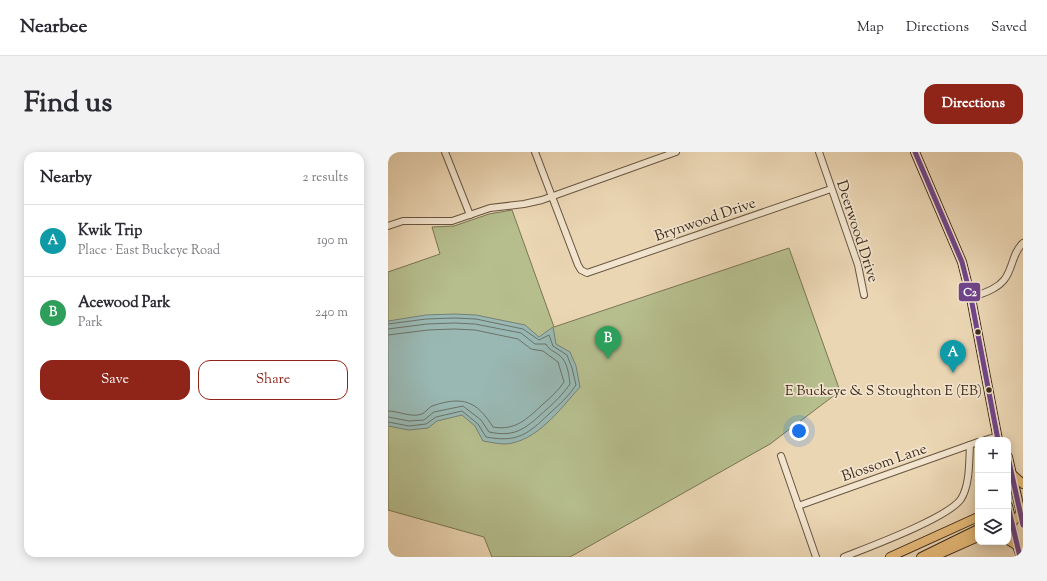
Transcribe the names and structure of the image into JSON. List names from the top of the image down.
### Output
{
  "streets": {
    "street": ["Brynwood Drive", "Deerwood Drive", "Blossom Lane"]
  },
  "crossings": [
    ["Brynwood Drive", "Deerwood Drive"]
  ],
  "places": ["E Buckeye & S Stoughton E (EB)"],
  "lines": ["transit line C2"],
  "page": {
    "header": "Nearbee",
    "nav": ["Map", "Directions", "Saved"],
    "title": "Find us",
    "buttons": [
      "Directions",
      ["Save", "Share"]
    ],
    "heading": ["Nearby", "2 results"],
    "list": [
      {
        "mark": "A",
        "name": "Kwik Trip",
        "note": "Place · East Buckeye Road",
        "value": "190 m"
      },
      {
        "mark": "B",
        "name": "Acewood Park",
        "note": "Park",
        "value": "240 m"
      }
    ],
    "pins": ["B", "A"],
    "map_buttons": ["+", "−"]
  }
}
